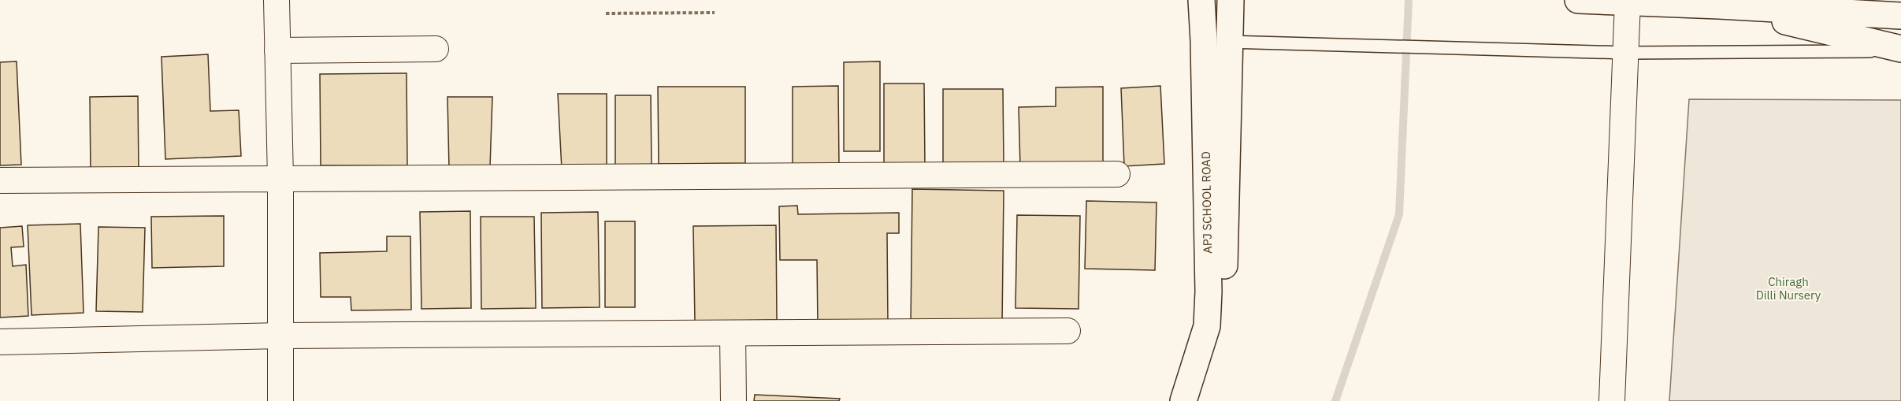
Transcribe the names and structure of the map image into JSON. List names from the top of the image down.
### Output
{
  "streets": {
    "street": ["APJ SCHOOL ROAD"]
  },
  "parks": ["Chiragh Dilli Nursery"]
}
